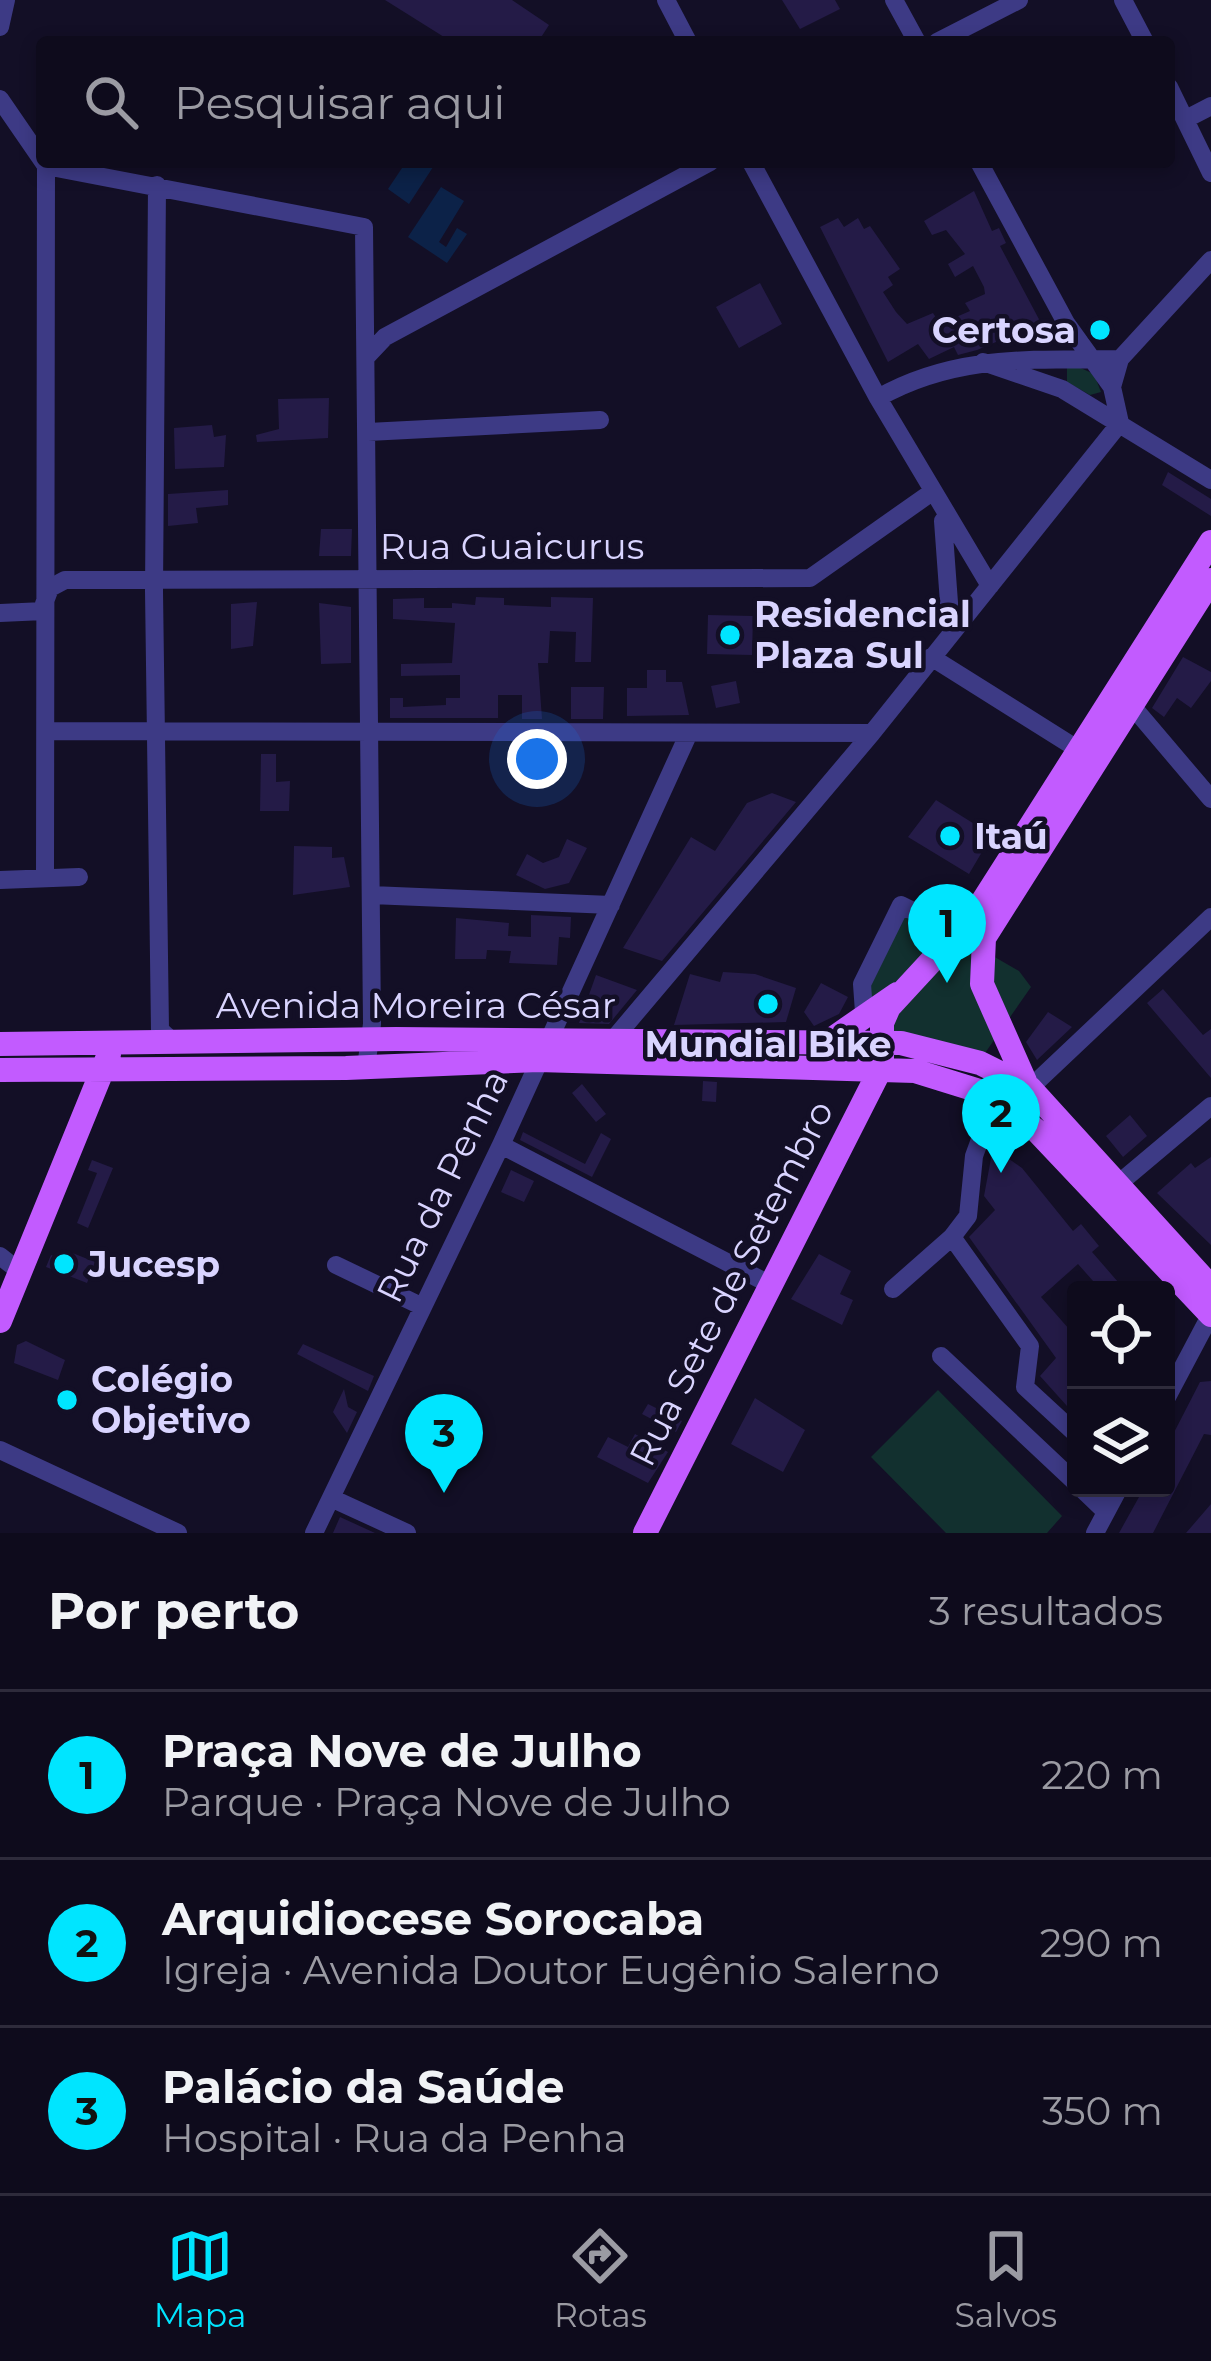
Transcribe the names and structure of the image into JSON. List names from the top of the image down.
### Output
{
  "streets": {
    "main road": ["Avenida Moreira César", "Rua Sete de Setembro"],
    "street": ["Rua Guaicurus", "Rua da Penha"]
  },
  "crossings": [
    ["Avenida Moreira César", "Rua da Penha"],
    ["Avenida Moreira César", "Rua Sete de Setembro"]
  ],
  "places": [
    "Certosa",
    "Residencial Plaza Sul",
    "Itaú",
    "Mundial Bike",
    "Jucesp",
    "Colégio Objetivo"
  ],
  "page": {
    "search": "Pesquisar aqui",
    "pins": ["1", "2", "3"],
    "heading": ["Por perto", "3 resultados"],
    "list": [
      {
        "mark": "1",
        "name": "Praça Nove de Julho",
        "note": "Parque · Praça Nove de Julho",
        "value": "220 m"
      },
      {
        "mark": "2",
        "name": "Arquidiocese Sorocaba",
        "note": "Igreja · Avenida Doutor Eugênio Salerno",
        "value": "290 m"
      },
      {
        "mark": "3",
        "name": "Palácio da Saúde",
        "note": "Hospital · Rua da Penha",
        "value": "350 m"
      }
    ],
    "nav": ["Mapa", "Rotas", "Salvos"]
  }
}
